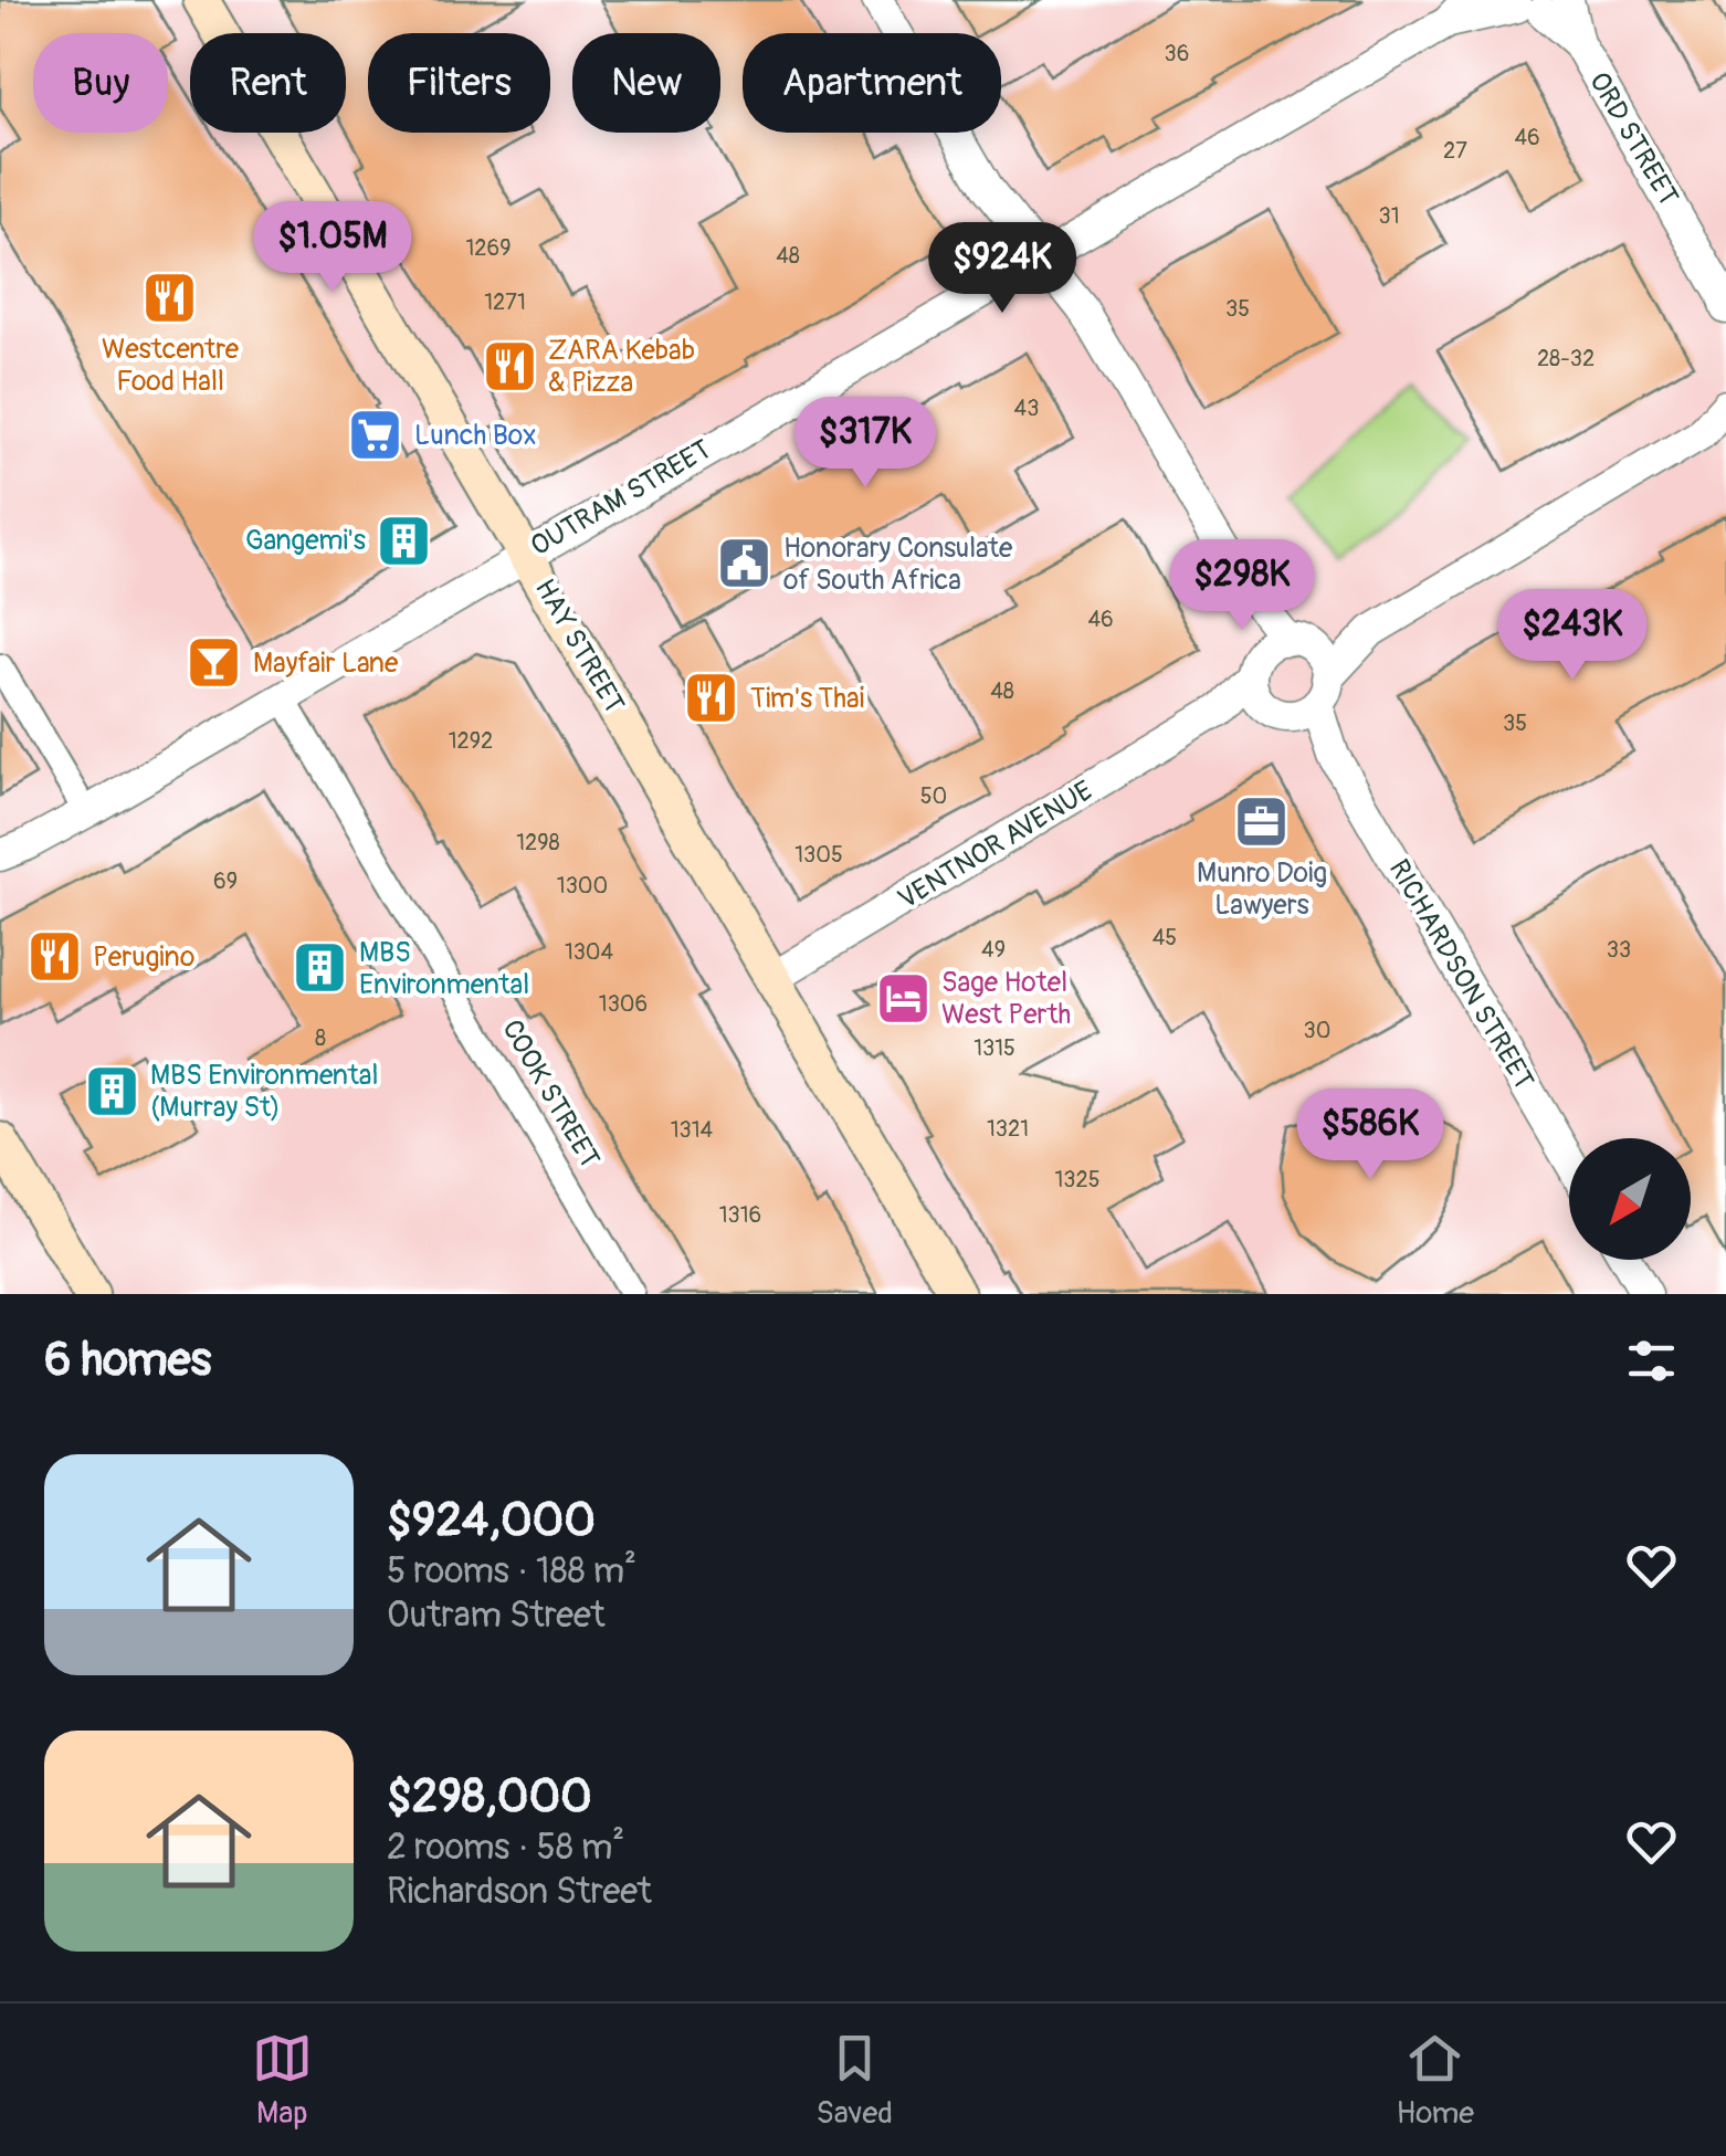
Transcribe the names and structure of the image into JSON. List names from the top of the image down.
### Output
{
  "streets": {
    "main road": ["HAY STREET"],
    "street": [
      "ORD STREET",
      "OUTRAM STREET",
      "VENTNOR AVENUE",
      "RICHARDSON STREET",
      "COOK STREET"
    ]
  },
  "crossings": [
    ["ORD STREET", "OUTRAM STREET"],
    ["OUTRAM STREET", "HAY STREET"],
    ["OUTRAM STREET", "COOK STREET"],
    ["HAY STREET", "VENTNOR AVENUE"],
    ["VENTNOR AVENUE", "RICHARDSON STREET"]
  ],
  "places": {
    "restaurant": [
      "Westcentre Food Hall",
      "ZARA Kebab & Pizza",
      "Tim's Thai",
      "Perugino"
    ],
    "supermarket": ["Lunch Box"],
    "building": ["Gangemi's", "MBS Environmental", "MBS Environmental (Murray St)"],
    "public building": ["Honorary Consulate of South Africa"],
    "bar": ["Mayfair Lane"],
    "office": ["Munro Doig Lawyers"],
    "hotel": ["Sage Hotel West Perth"]
  },
  "house_numbers": [
    "36",
    "46",
    "27",
    "31",
    "1269",
    "48",
    "1271",
    "35",
    "28-32",
    "43",
    "46",
    "48",
    "35",
    "1292",
    "50",
    "1298",
    "1305",
    "69",
    "1300",
    "45",
    "49",
    "33",
    "1304",
    "1306",
    "30",
    "8",
    "1315",
    "1321",
    "1314",
    "1325",
    "1316"
  ],
  "north": "bottom left",
  "page": {
    "chip": [
      "Buy",
      "Rent",
      "Filters",
      "New",
      "Apartment"
    ],
    "price": [
      "$1.05M",
      "$924K",
      "$317K",
      "$298K",
      "$243K",
      "$586K"
    ],
    "heading": "6 homes",
    "list": [
      {
        "name": "$924,000",
        "note": "5 rooms · 188 m² · Outram Street"
      },
      {
        "name": "$298,000",
        "note": "2 rooms · 58 m² · Richardson Street"
      }
    ],
    "tabs": ["Map", "Saved", "Home"]
  }
}
